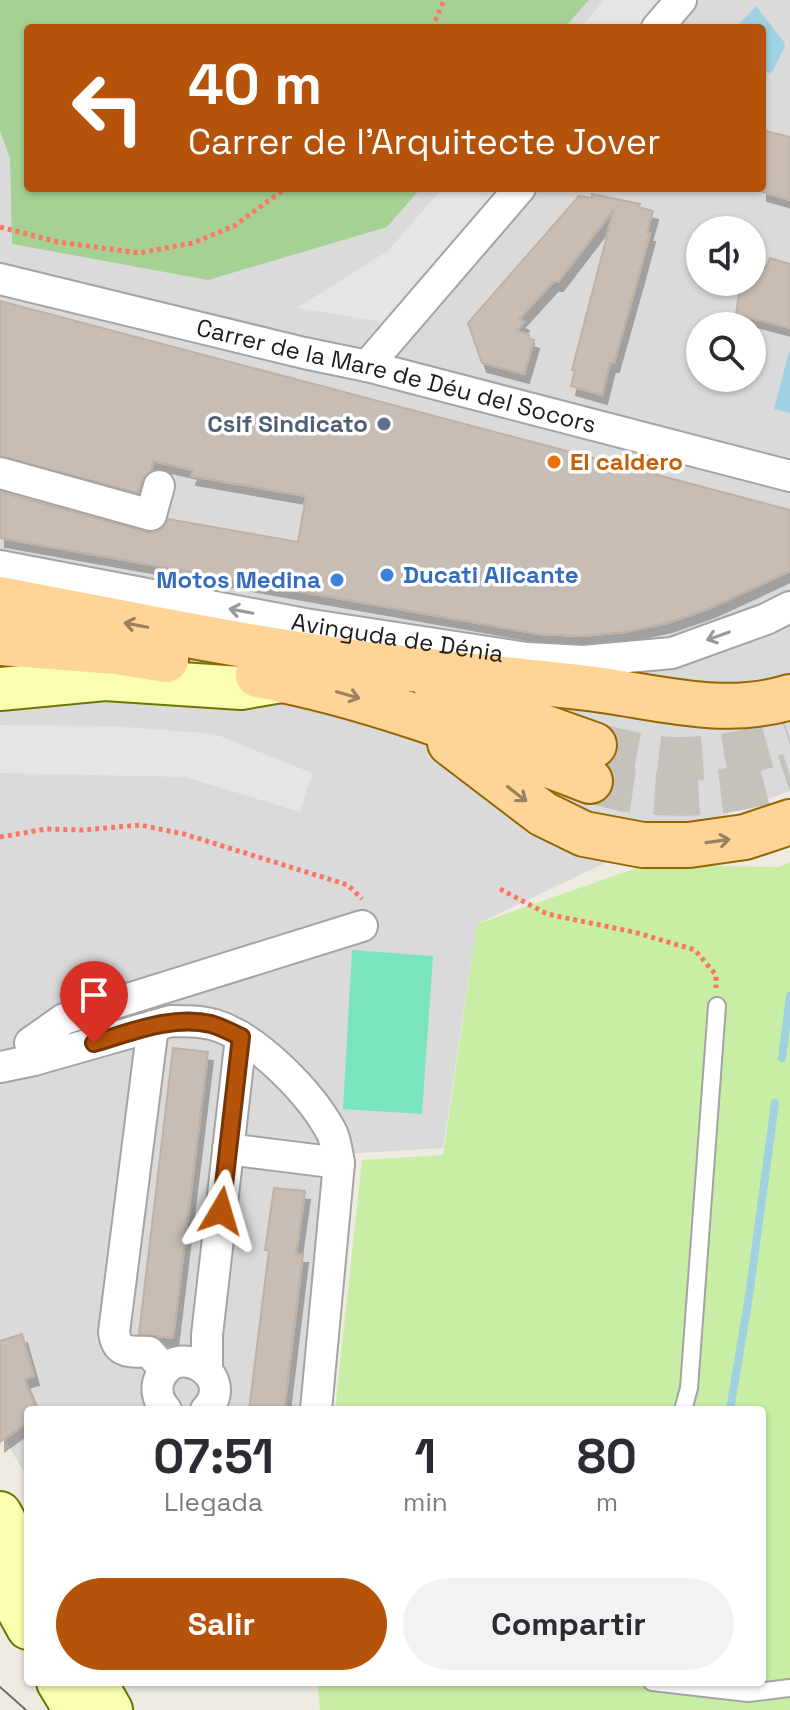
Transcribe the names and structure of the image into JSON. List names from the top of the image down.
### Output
{
  "streets": {
    "main road": ["Avinguda de Dénia"],
    "street": ["Carrer de la Mare de Déu del Socors"]
  },
  "places": [
    "Csif Sindicato",
    "El caldero",
    "Ducati Alicante",
    "Motos Medina"
  ],
  "page": {
    "turn": ["40 m", "Carrer de l'Arquitecte Jover"],
    "eta": [
      "07:51",
      "Llegada",
      "1",
      "min",
      "80",
      "m"
    ],
    "buttons": ["Salir", "Compartir"]
  }
}
